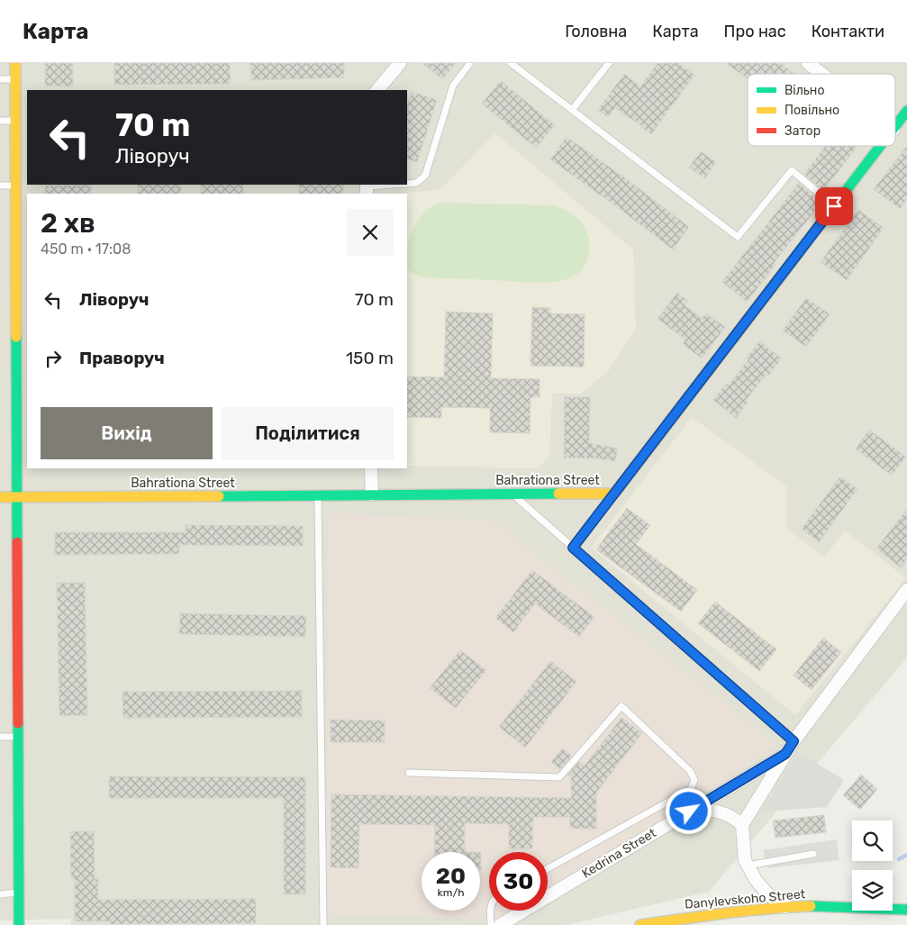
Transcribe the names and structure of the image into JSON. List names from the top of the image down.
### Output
{
  "streets": {
    "street": ["Bahrationa Street", "Kedrina Street", "Danylevskoho Street"]
  },
  "legend": ["Вільно", "Повільно", "Затор"],
  "page": {
    "header": "Карта",
    "nav": [
      "Головна",
      "Карта",
      "Про нас",
      "Контакти"
    ],
    "turn": ["70 m", "Ліворуч"],
    "heading": ["2 хв", "450 m · 17:08"],
    "list": [
      {
        "name": "Ліворуч",
        "value": "70 m"
      },
      {
        "name": "Праворуч",
        "value": "150 m"
      }
    ],
    "buttons": ["Вихід", "Поділитися"],
    "speed": "20 km/h",
    "limit": "30"
  }
}
